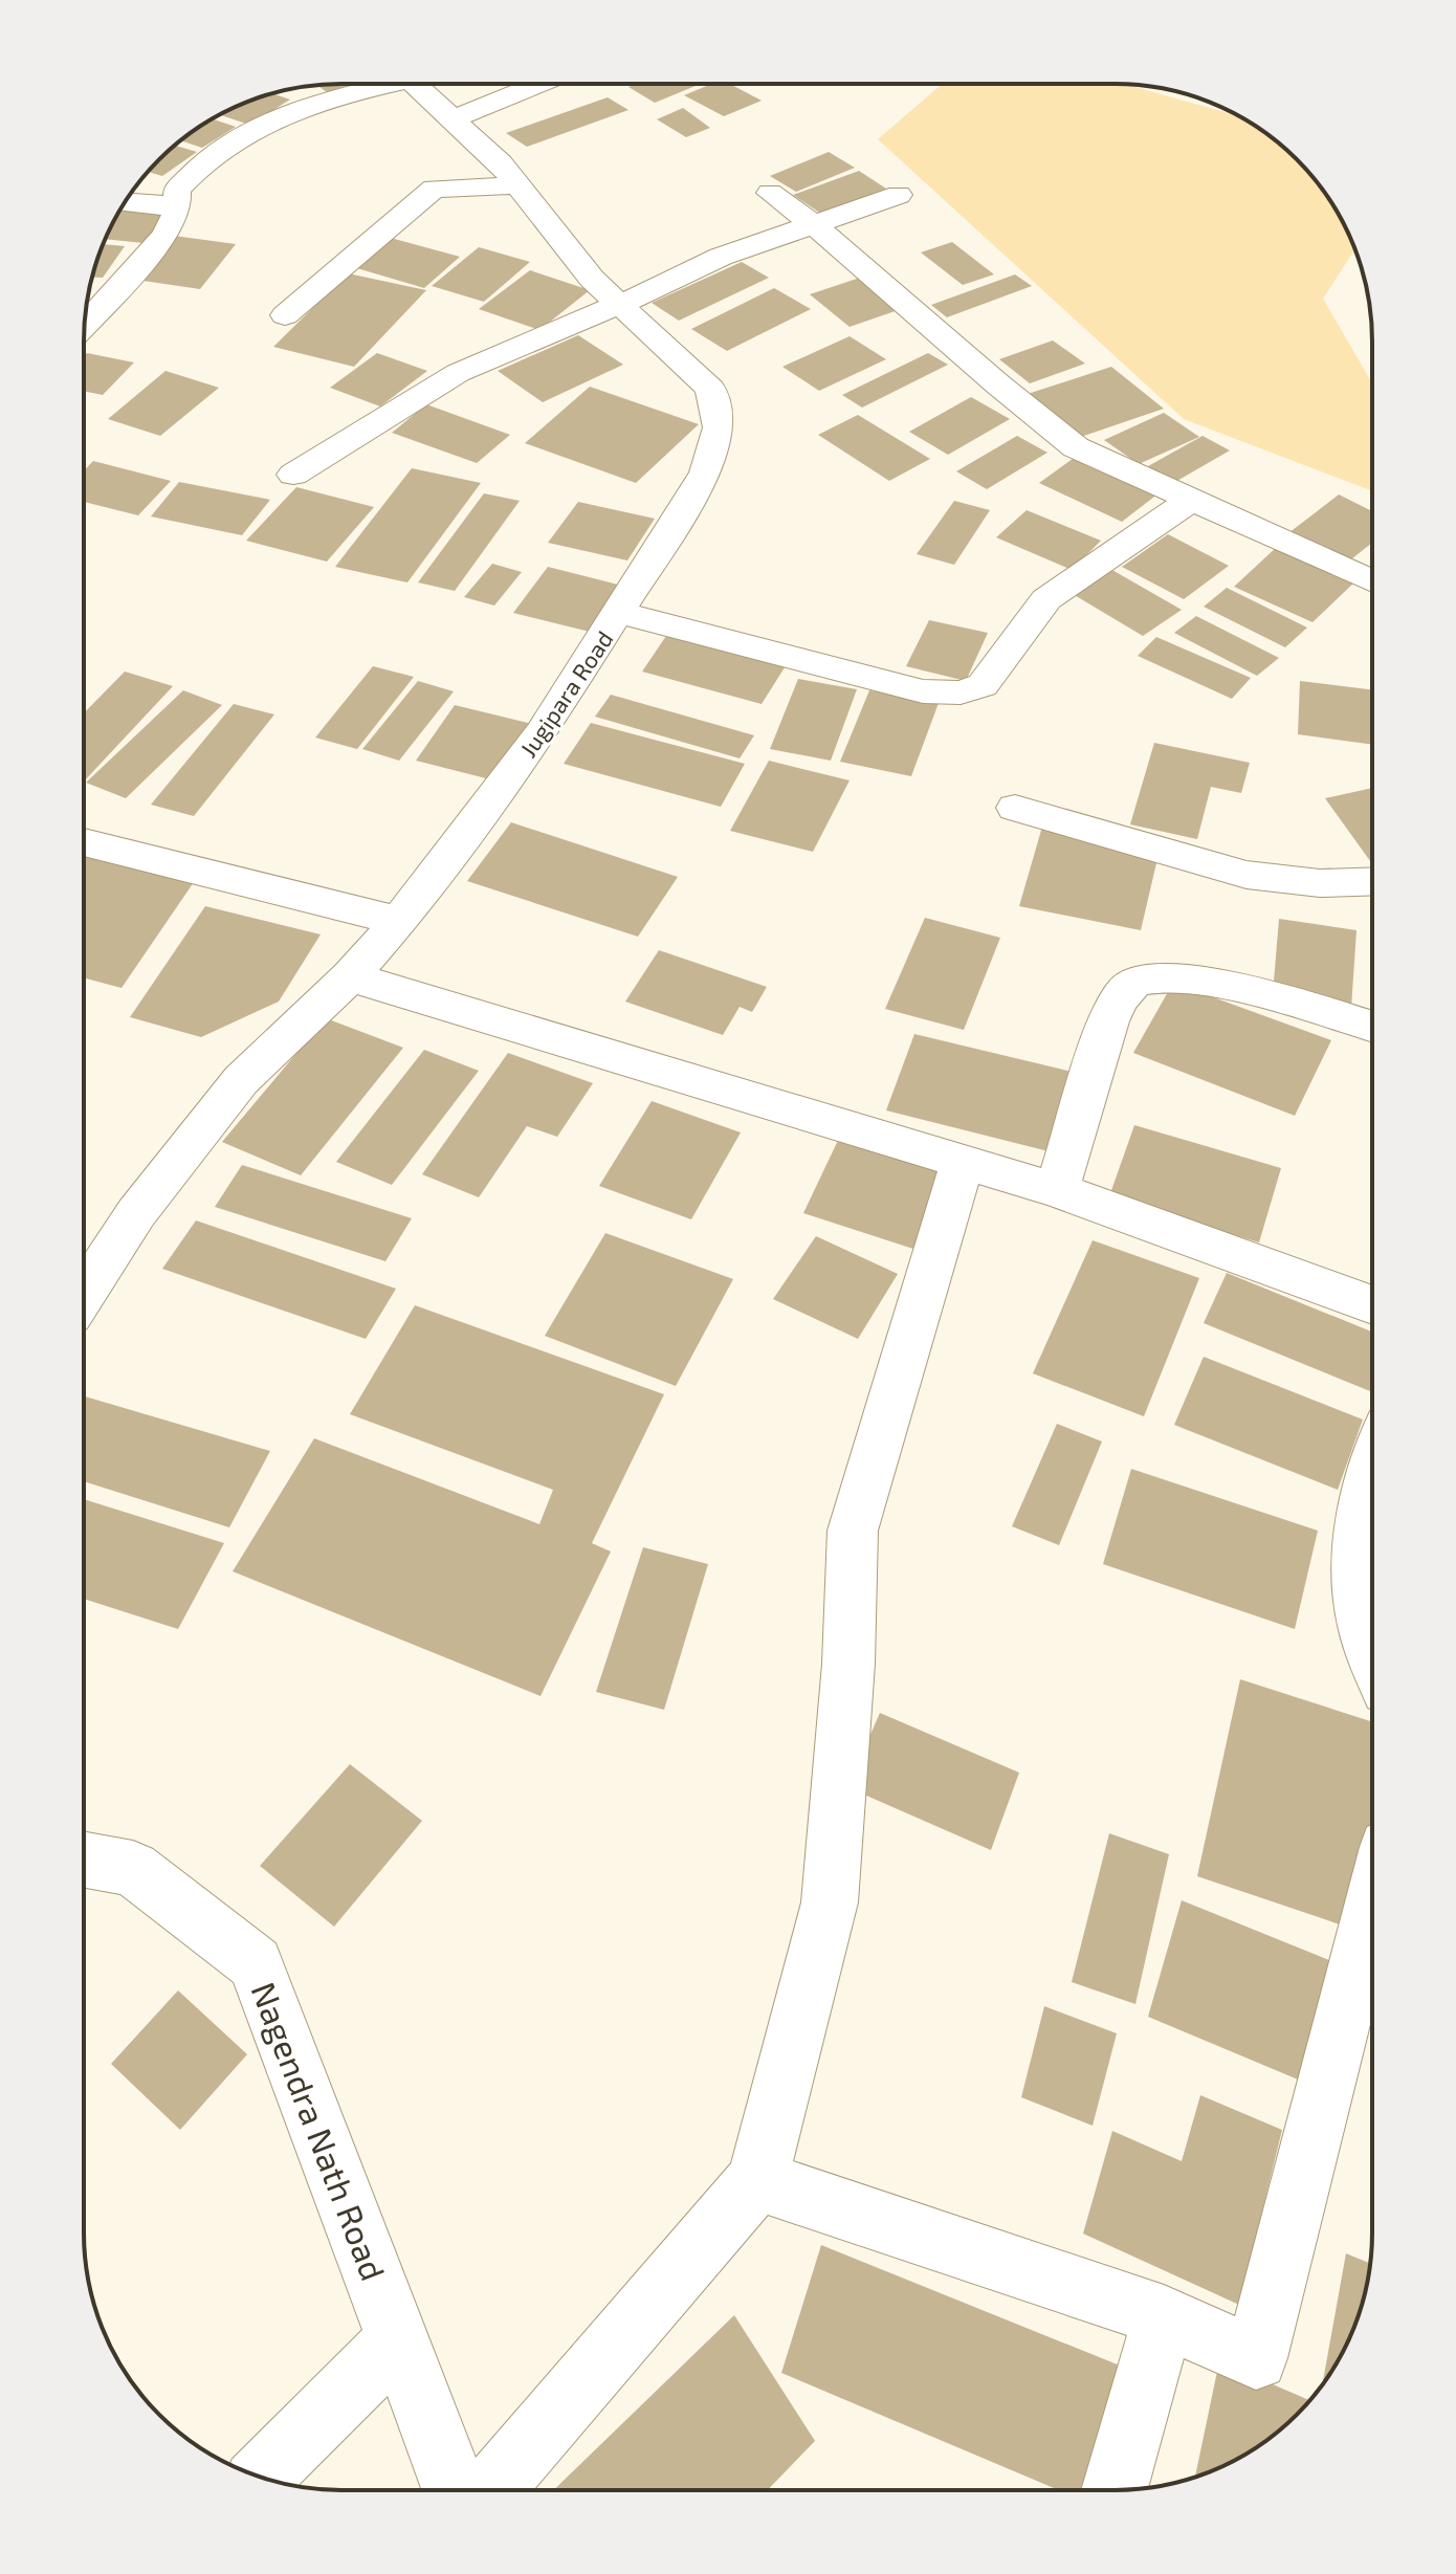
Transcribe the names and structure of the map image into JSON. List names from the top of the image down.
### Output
{
  "streets": {
    "street": ["Jugipara Road", "Nagendra Nath Road"]
  }
}
